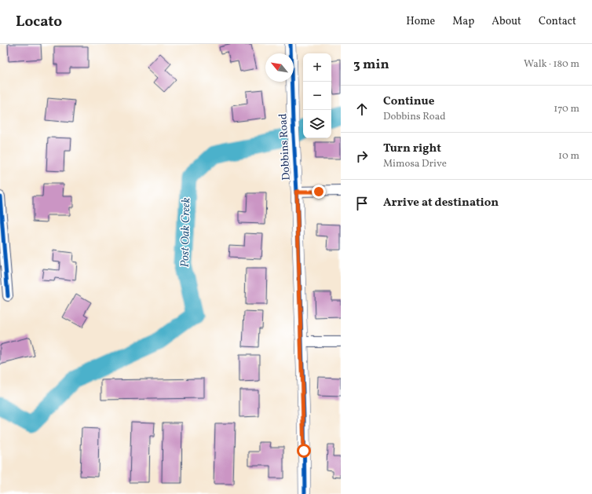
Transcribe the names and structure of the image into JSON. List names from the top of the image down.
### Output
{
  "streets": {
    "street": ["Dobbins Road"]
  },
  "water": ["Post Oak Creek"],
  "north": "top left",
  "page": {
    "header": "Locato",
    "nav": [
      "Home",
      "Map",
      "About",
      "Contact"
    ],
    "heading": ["3 min", "Walk · 180 m"],
    "map_buttons": ["+", "−"],
    "list": [
      ["Continue", "Dobbins Road", "170 m"],
      ["Turn right", "Mimosa Drive", "10 m"],
      "Arrive at destination"
    ]
  }
}
